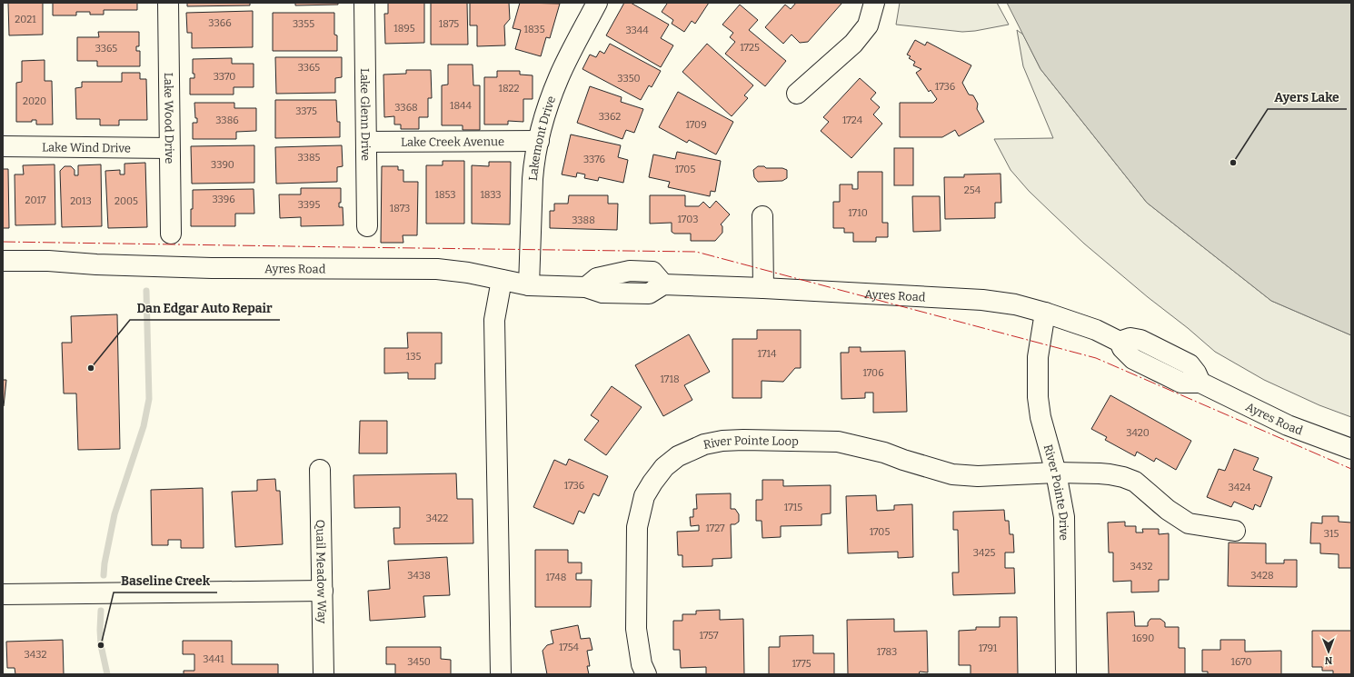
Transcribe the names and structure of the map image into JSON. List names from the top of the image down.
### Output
{
  "streets": {
    "street": [
      "Lake Glenn Drive",
      "Lake Wood Drive",
      "Lakemont Drive",
      "Lake Creek Avenue",
      "Lake Wind Drive",
      "Ayres Road",
      "River Pointe Loop",
      "River Pointe Drive",
      "Quail Meadow Way"
    ]
  },
  "crossings": [
    ["Lake Glenn Drive", "Lake Creek Avenue"],
    ["Lake Wood Drive", "Lake Wind Drive"],
    ["Lakemont Drive", "Lake Creek Avenue"],
    ["Lakemont Drive", "Ayres Road"],
    ["Ayres Road", "River Pointe Drive"],
    ["River Pointe Loop", "River Pointe Drive"]
  ],
  "places": ["Ayers Lake", "Dan Edgar Auto Repair", "Baseline Creek"],
  "house_numbers": [
    "2021",
    "3366",
    "3355",
    "1875",
    "1895",
    "1835",
    "3344",
    "1725",
    "3365",
    "3365",
    "3370",
    "3350",
    "1736",
    "1822",
    "2020",
    "1844",
    "3368",
    "3375",
    "3362",
    "3386",
    "1724",
    "1709",
    "3385",
    "3376",
    "3390",
    "1705",
    "254",
    "1853",
    "1833",
    "3396",
    "2017",
    "2013",
    "2005",
    "3395",
    "1873",
    "1710",
    "1703",
    "3388",
    "1714",
    "135",
    "1706",
    "1718",
    "3420",
    "1736",
    "3424",
    "1715",
    "3422",
    "1727",
    "1705",
    "315",
    "3425",
    "3432",
    "3438",
    "3428",
    "1748",
    "1757",
    "1690",
    "1754",
    "1791",
    "1783",
    "3432",
    "3441",
    "3450",
    "1670",
    "1775"
  ],
  "north": "bottom"
}
